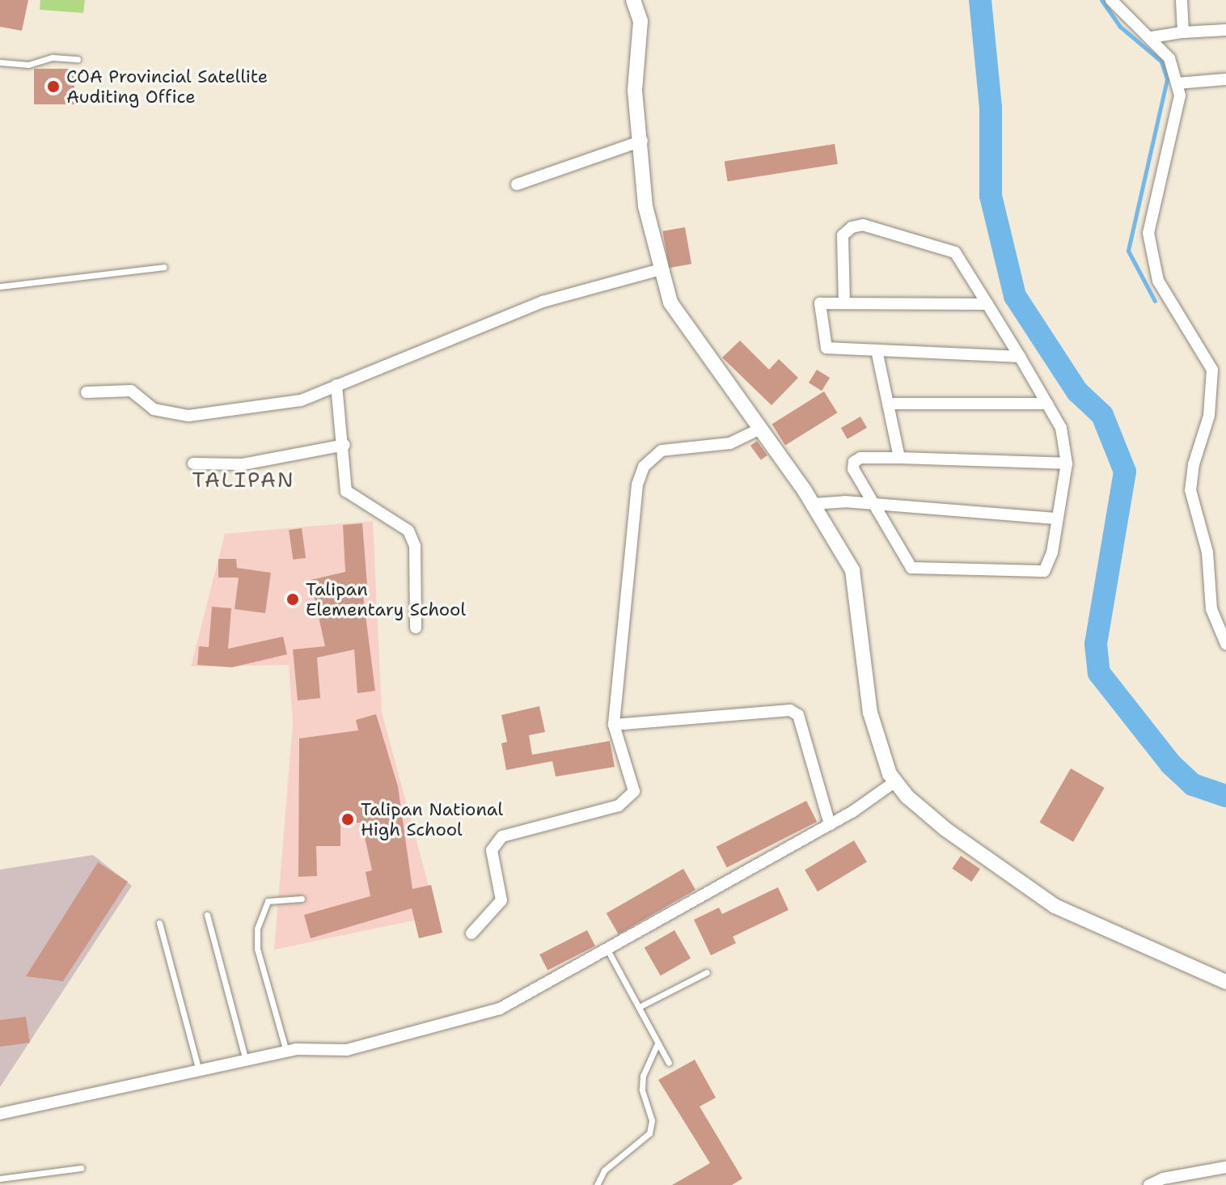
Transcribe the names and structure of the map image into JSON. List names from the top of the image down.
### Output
{
  "districts": ["TALIPAN"],
  "places": ["COA Provincial Satellite Auditing Office", "Talipan Elementary School", "Talipan National High School"]
}
